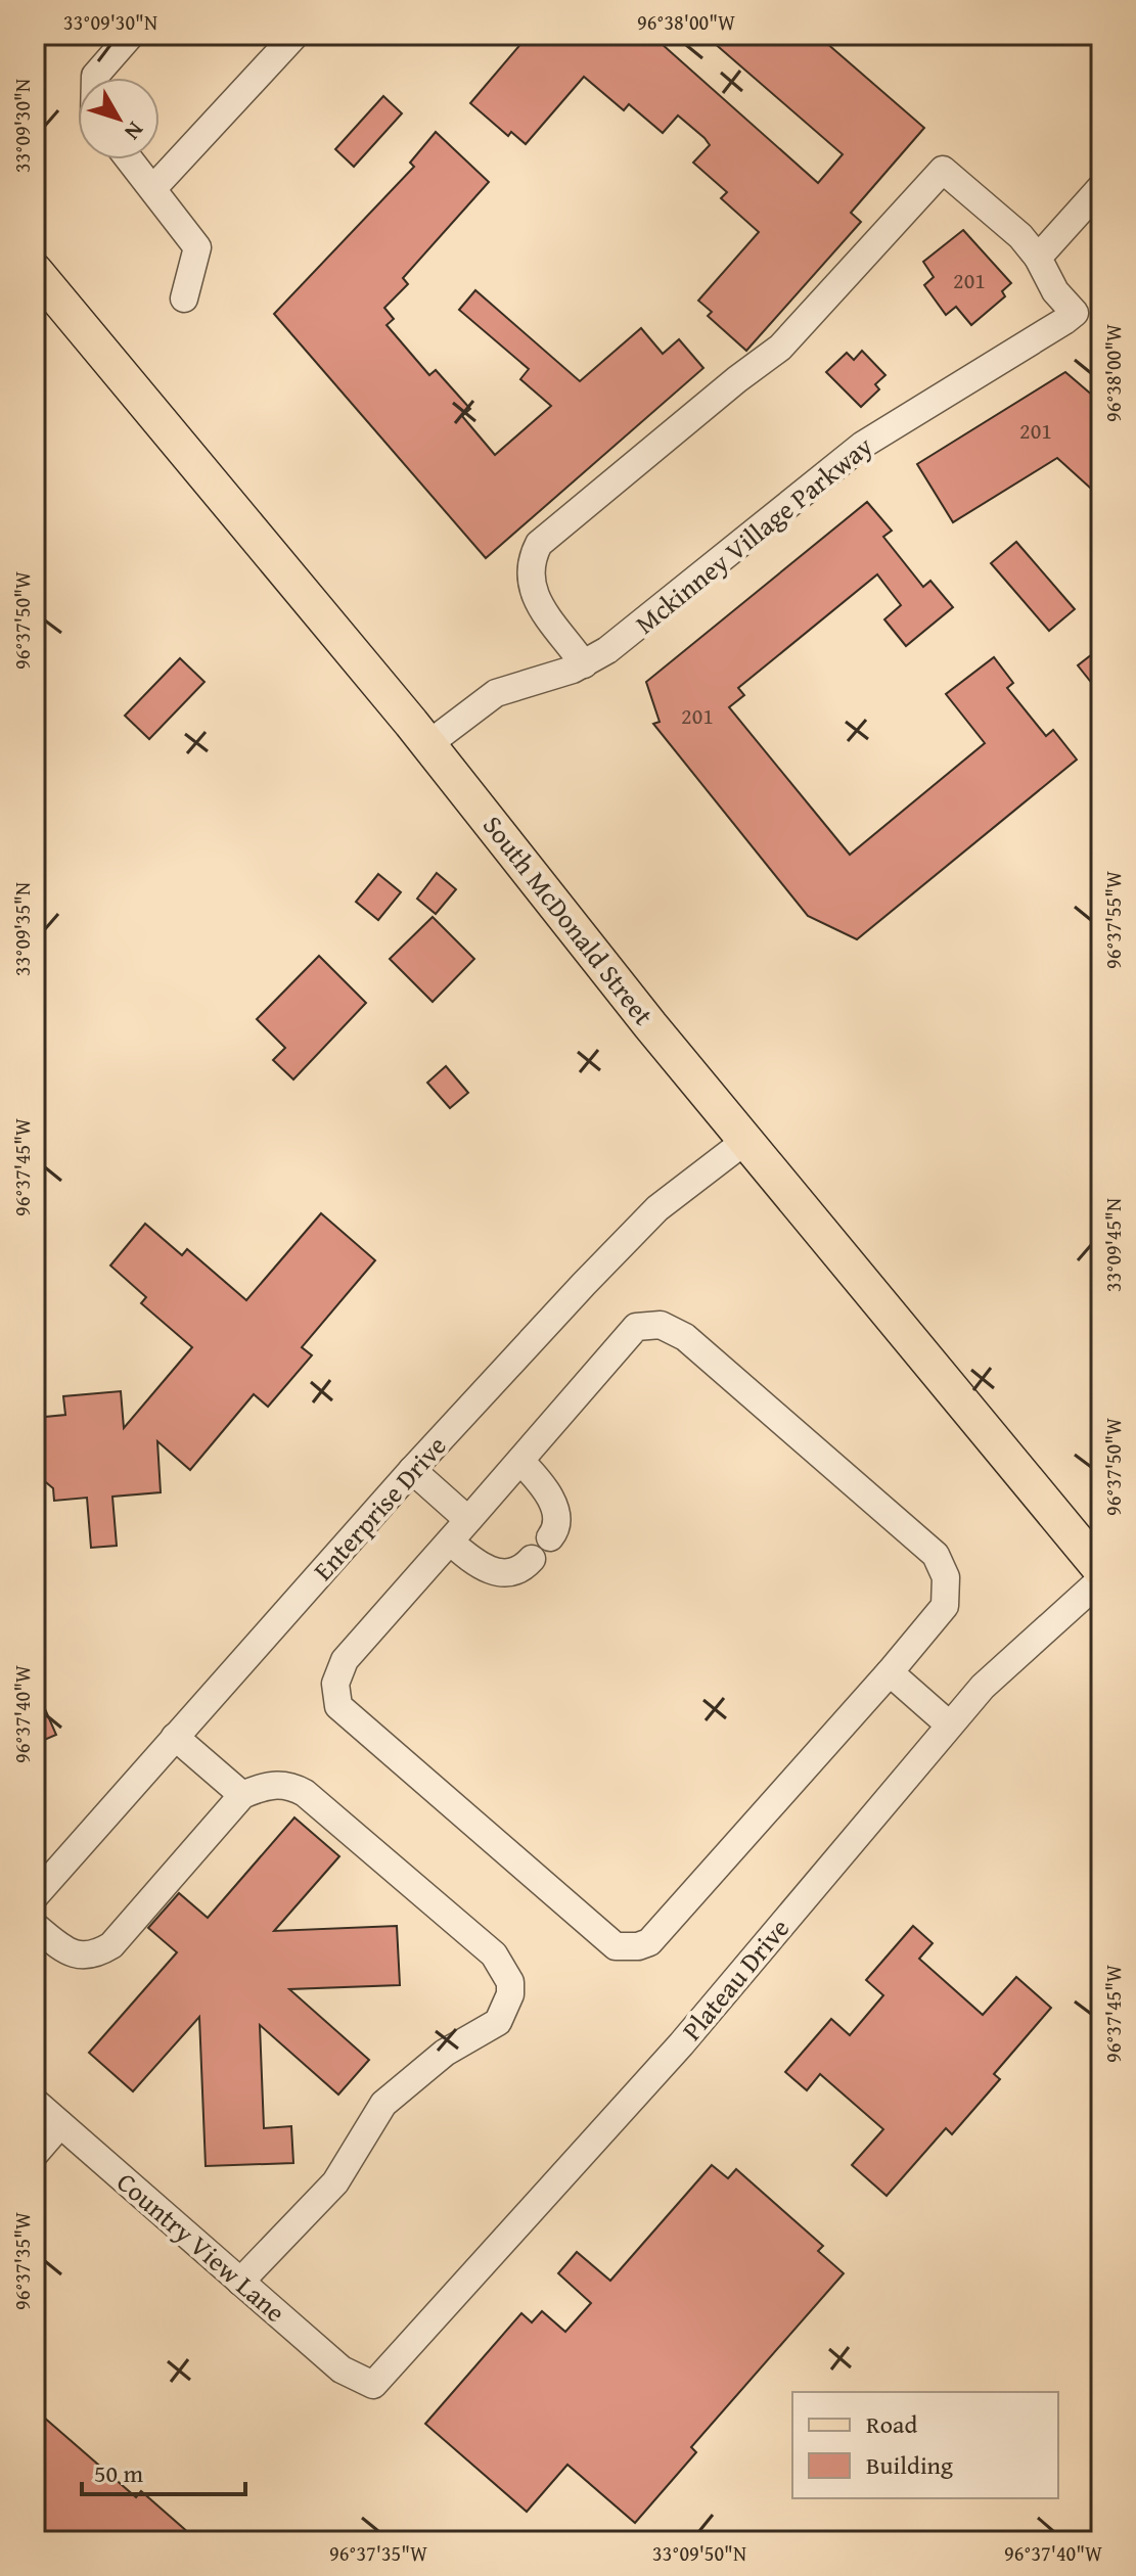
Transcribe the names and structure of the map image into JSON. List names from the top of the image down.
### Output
{
  "streets": {
    "main road": ["South McDonald Street"],
    "street": [
      "Mckinney Village Parkway",
      "Enterprise Drive",
      "Plateau Drive",
      "Country View Lane"
    ]
  },
  "crossings": [
    ["Mckinney Village Parkway", "South McDonald Street"],
    ["South McDonald Street", "Enterprise Drive"],
    ["Plateau Drive", "Country View Lane"]
  ],
  "house_numbers": ["201", "201", "201"],
  "legend": ["Road", "Building"],
  "scale_bar": "50 m",
  "north": "bottom right",
  "coordinates": [
    "33°09'30\"N",
    "96°38'00\"W",
    "96°37'50\"W",
    "96°37'55\"W",
    "33°09'35\"N",
    "96°37'45\"W",
    "33°09'45\"N",
    "96°37'40\"W",
    "96°37'35\"W",
    "33°09'50\"N"
  ]
}
